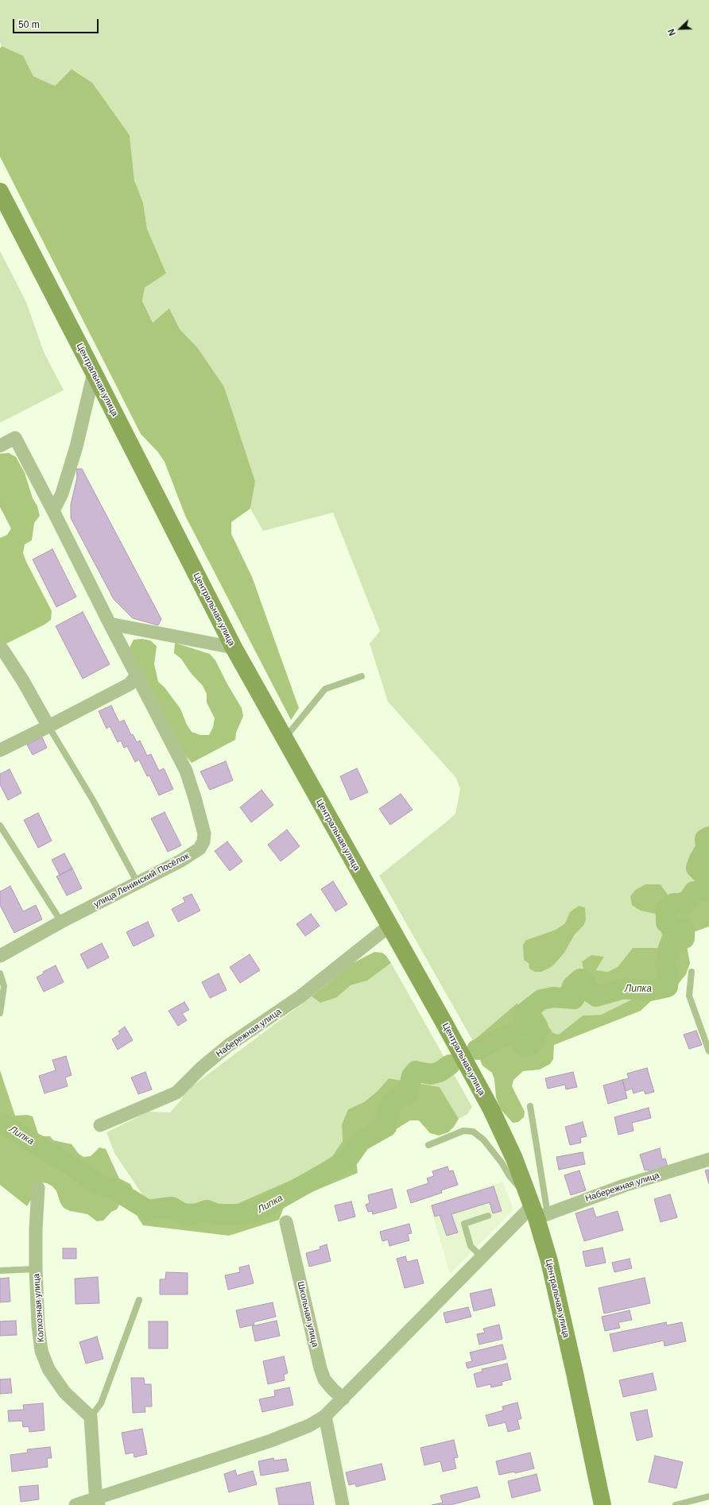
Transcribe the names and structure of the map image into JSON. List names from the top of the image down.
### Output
{
  "streets": {
    "main road": ["Центральная улица"],
    "street": [
      "улица Ленинский Посёлок",
      "Набережная улица",
      "Колхозная улица",
      "Школьная улица"
    ]
  },
  "crossings": [
    ["Центральная улица", "Набережная улица"]
  ],
  "water": ["Липка"],
  "scale_bar": "50 m",
  "north": "bottom left"
}
